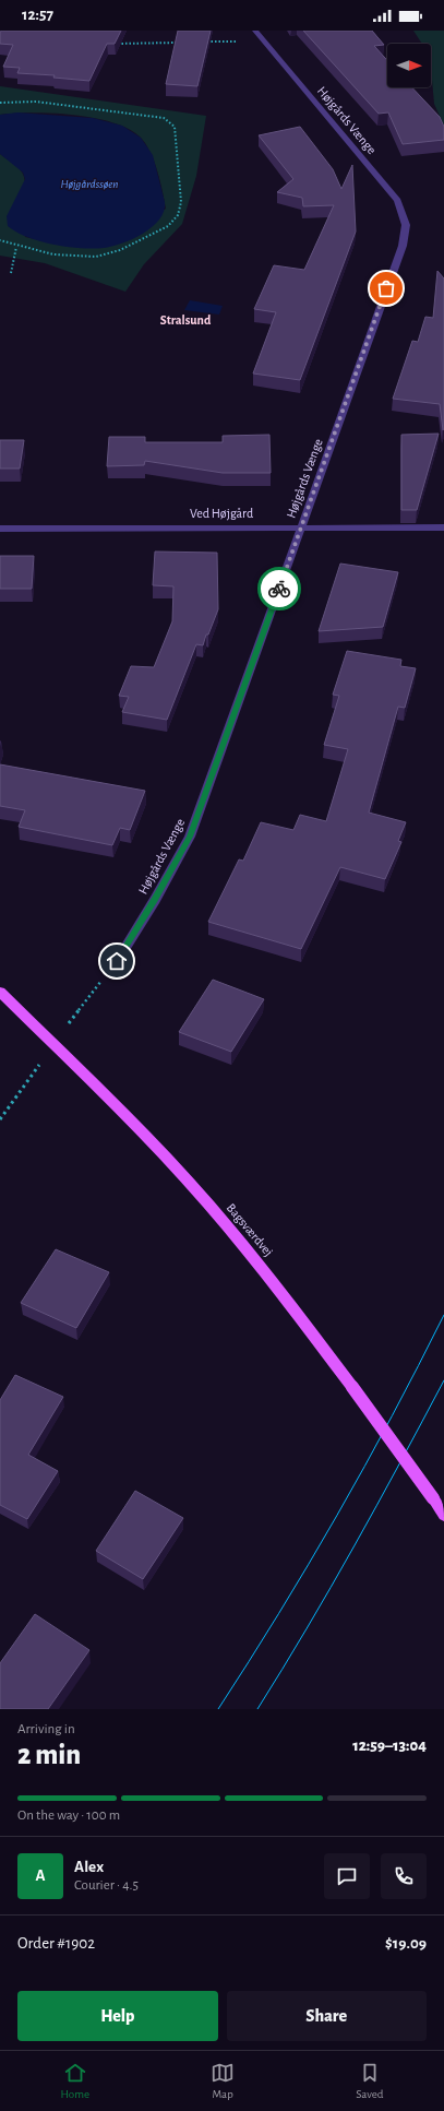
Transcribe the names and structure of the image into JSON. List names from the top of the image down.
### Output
{
  "streets": {
    "main road": ["Bagsværdvej"],
    "street": ["Højgårds Vænge", "Ved Højgård"]
  },
  "crossings": [
    ["Højgårds Vænge", "Ved Højgård"]
  ],
  "districts": ["Stralsund"],
  "water": ["Højgårdssøen"],
  "north": "right",
  "page": {
    "status": "12:57",
    "heading": ["2 min", "Arriving in", "12:59–13:04"],
    "panel": [
      "Alex",
      "Courier · 4.5",
      "Order #1902",
      "$19.09"
    ],
    "bar": "On the way · 100 m",
    "round": "A",
    "buttons": ["Help", "Share"],
    "tabs": ["Home", "Map", "Saved"]
  }
}
